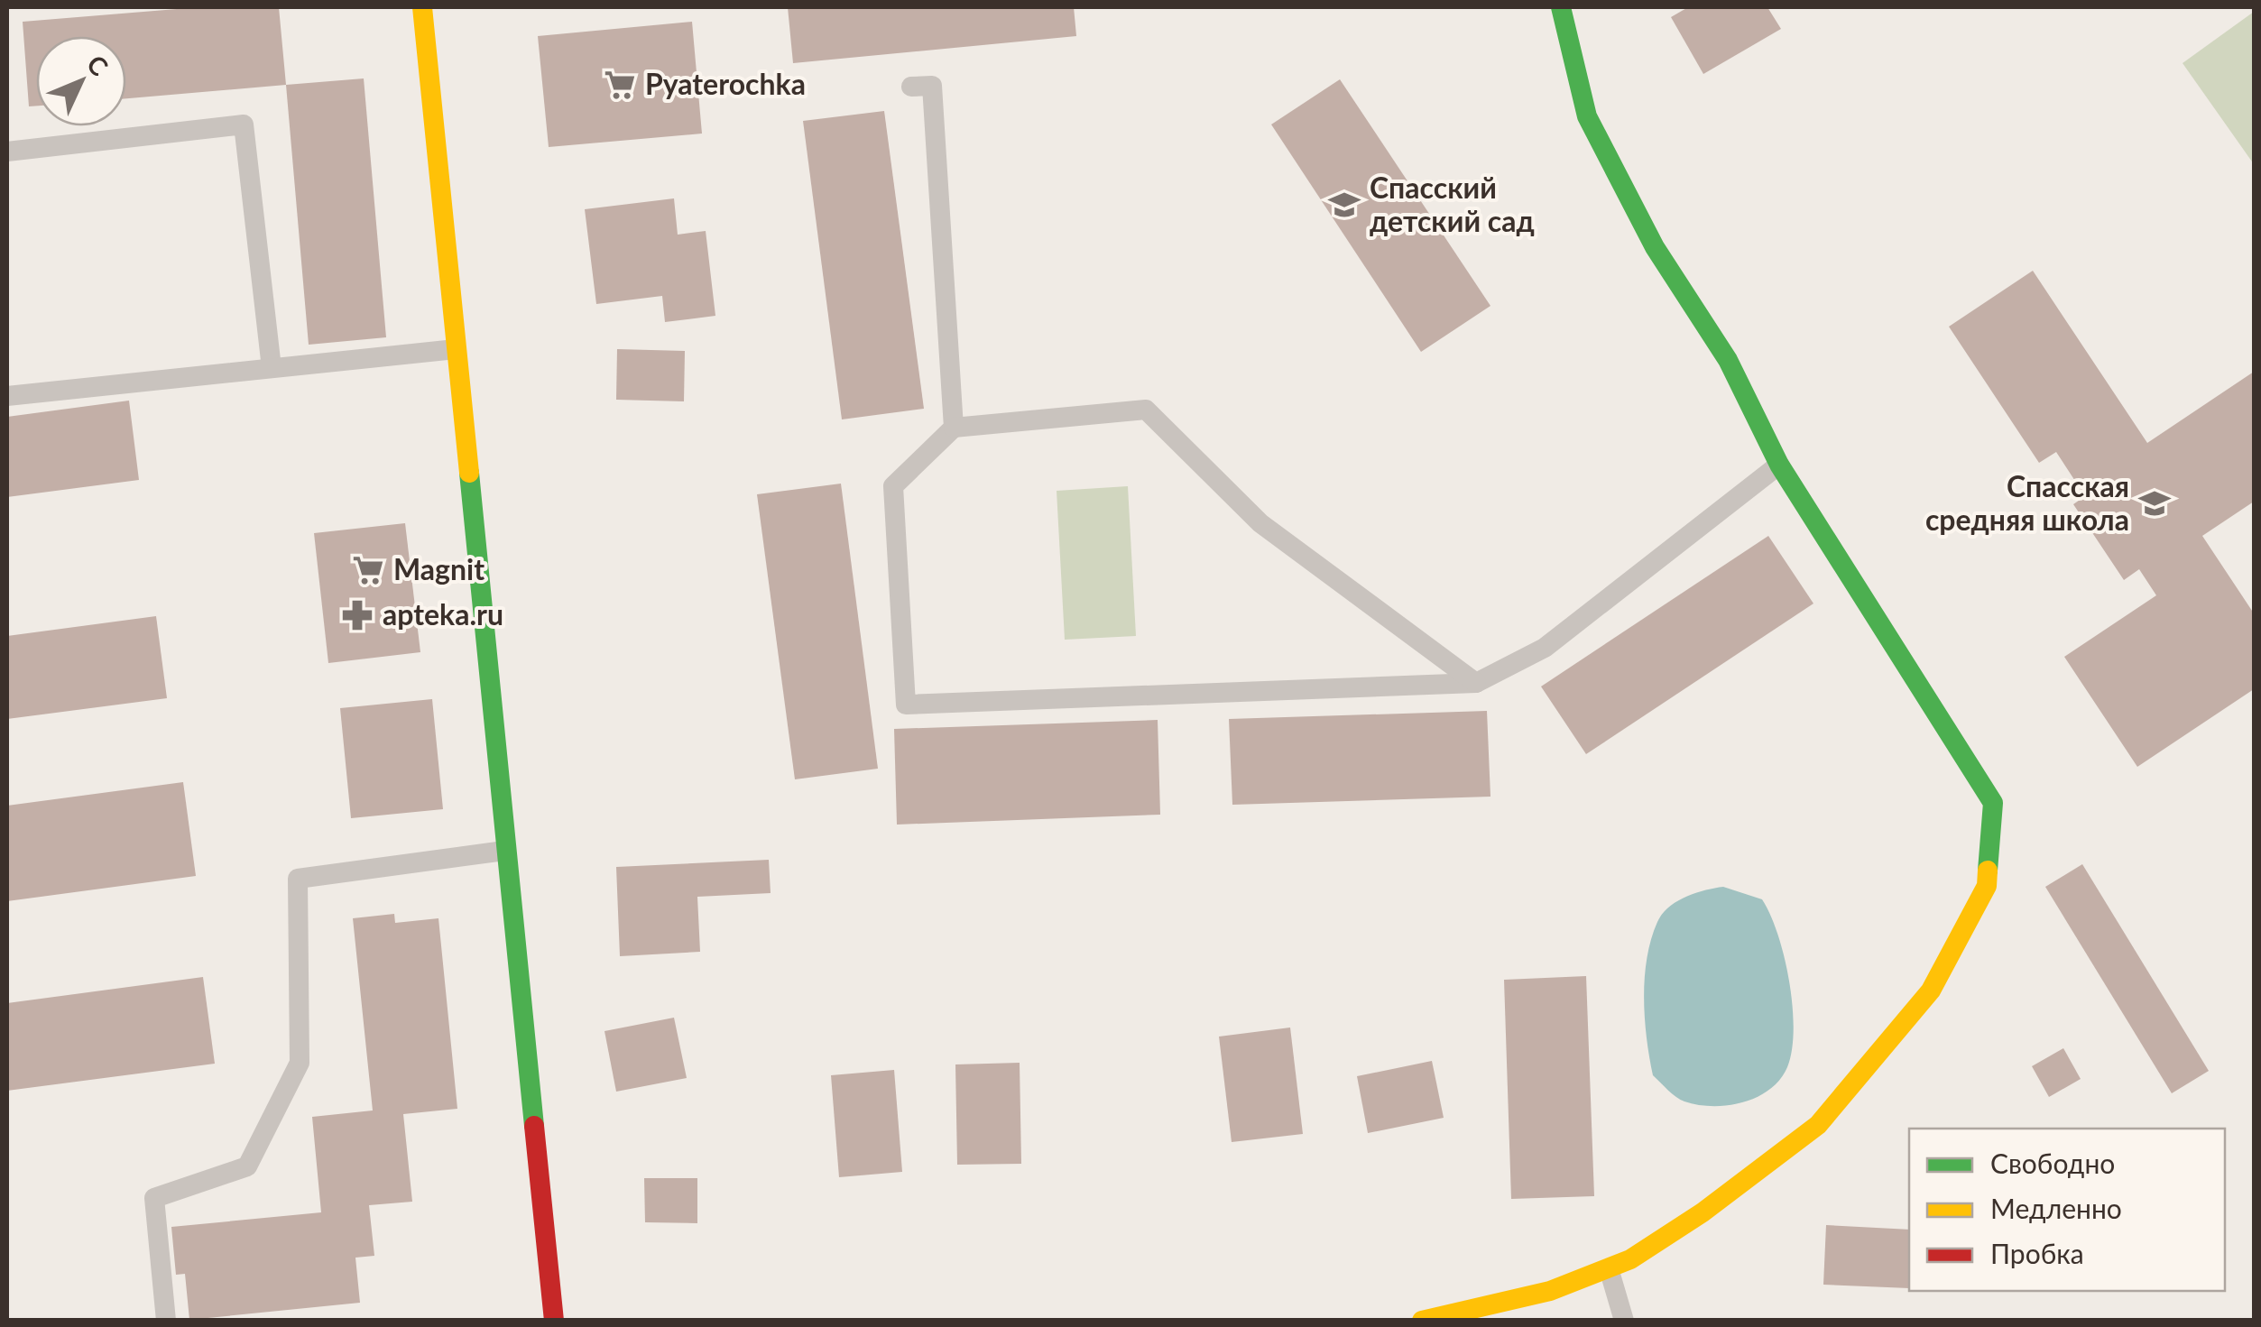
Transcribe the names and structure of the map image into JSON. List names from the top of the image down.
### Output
{
  "places": {
    "supermarket": ["Pyaterochka", "Magnit"],
    "school or university": ["Спасский детский сад", "Спасская средняя школа"],
    "pharmacy": ["apteka.ru"]
  },
  "legend": ["Свободно", "Медленно", "Пробка"],
  "north": "top right"
}
